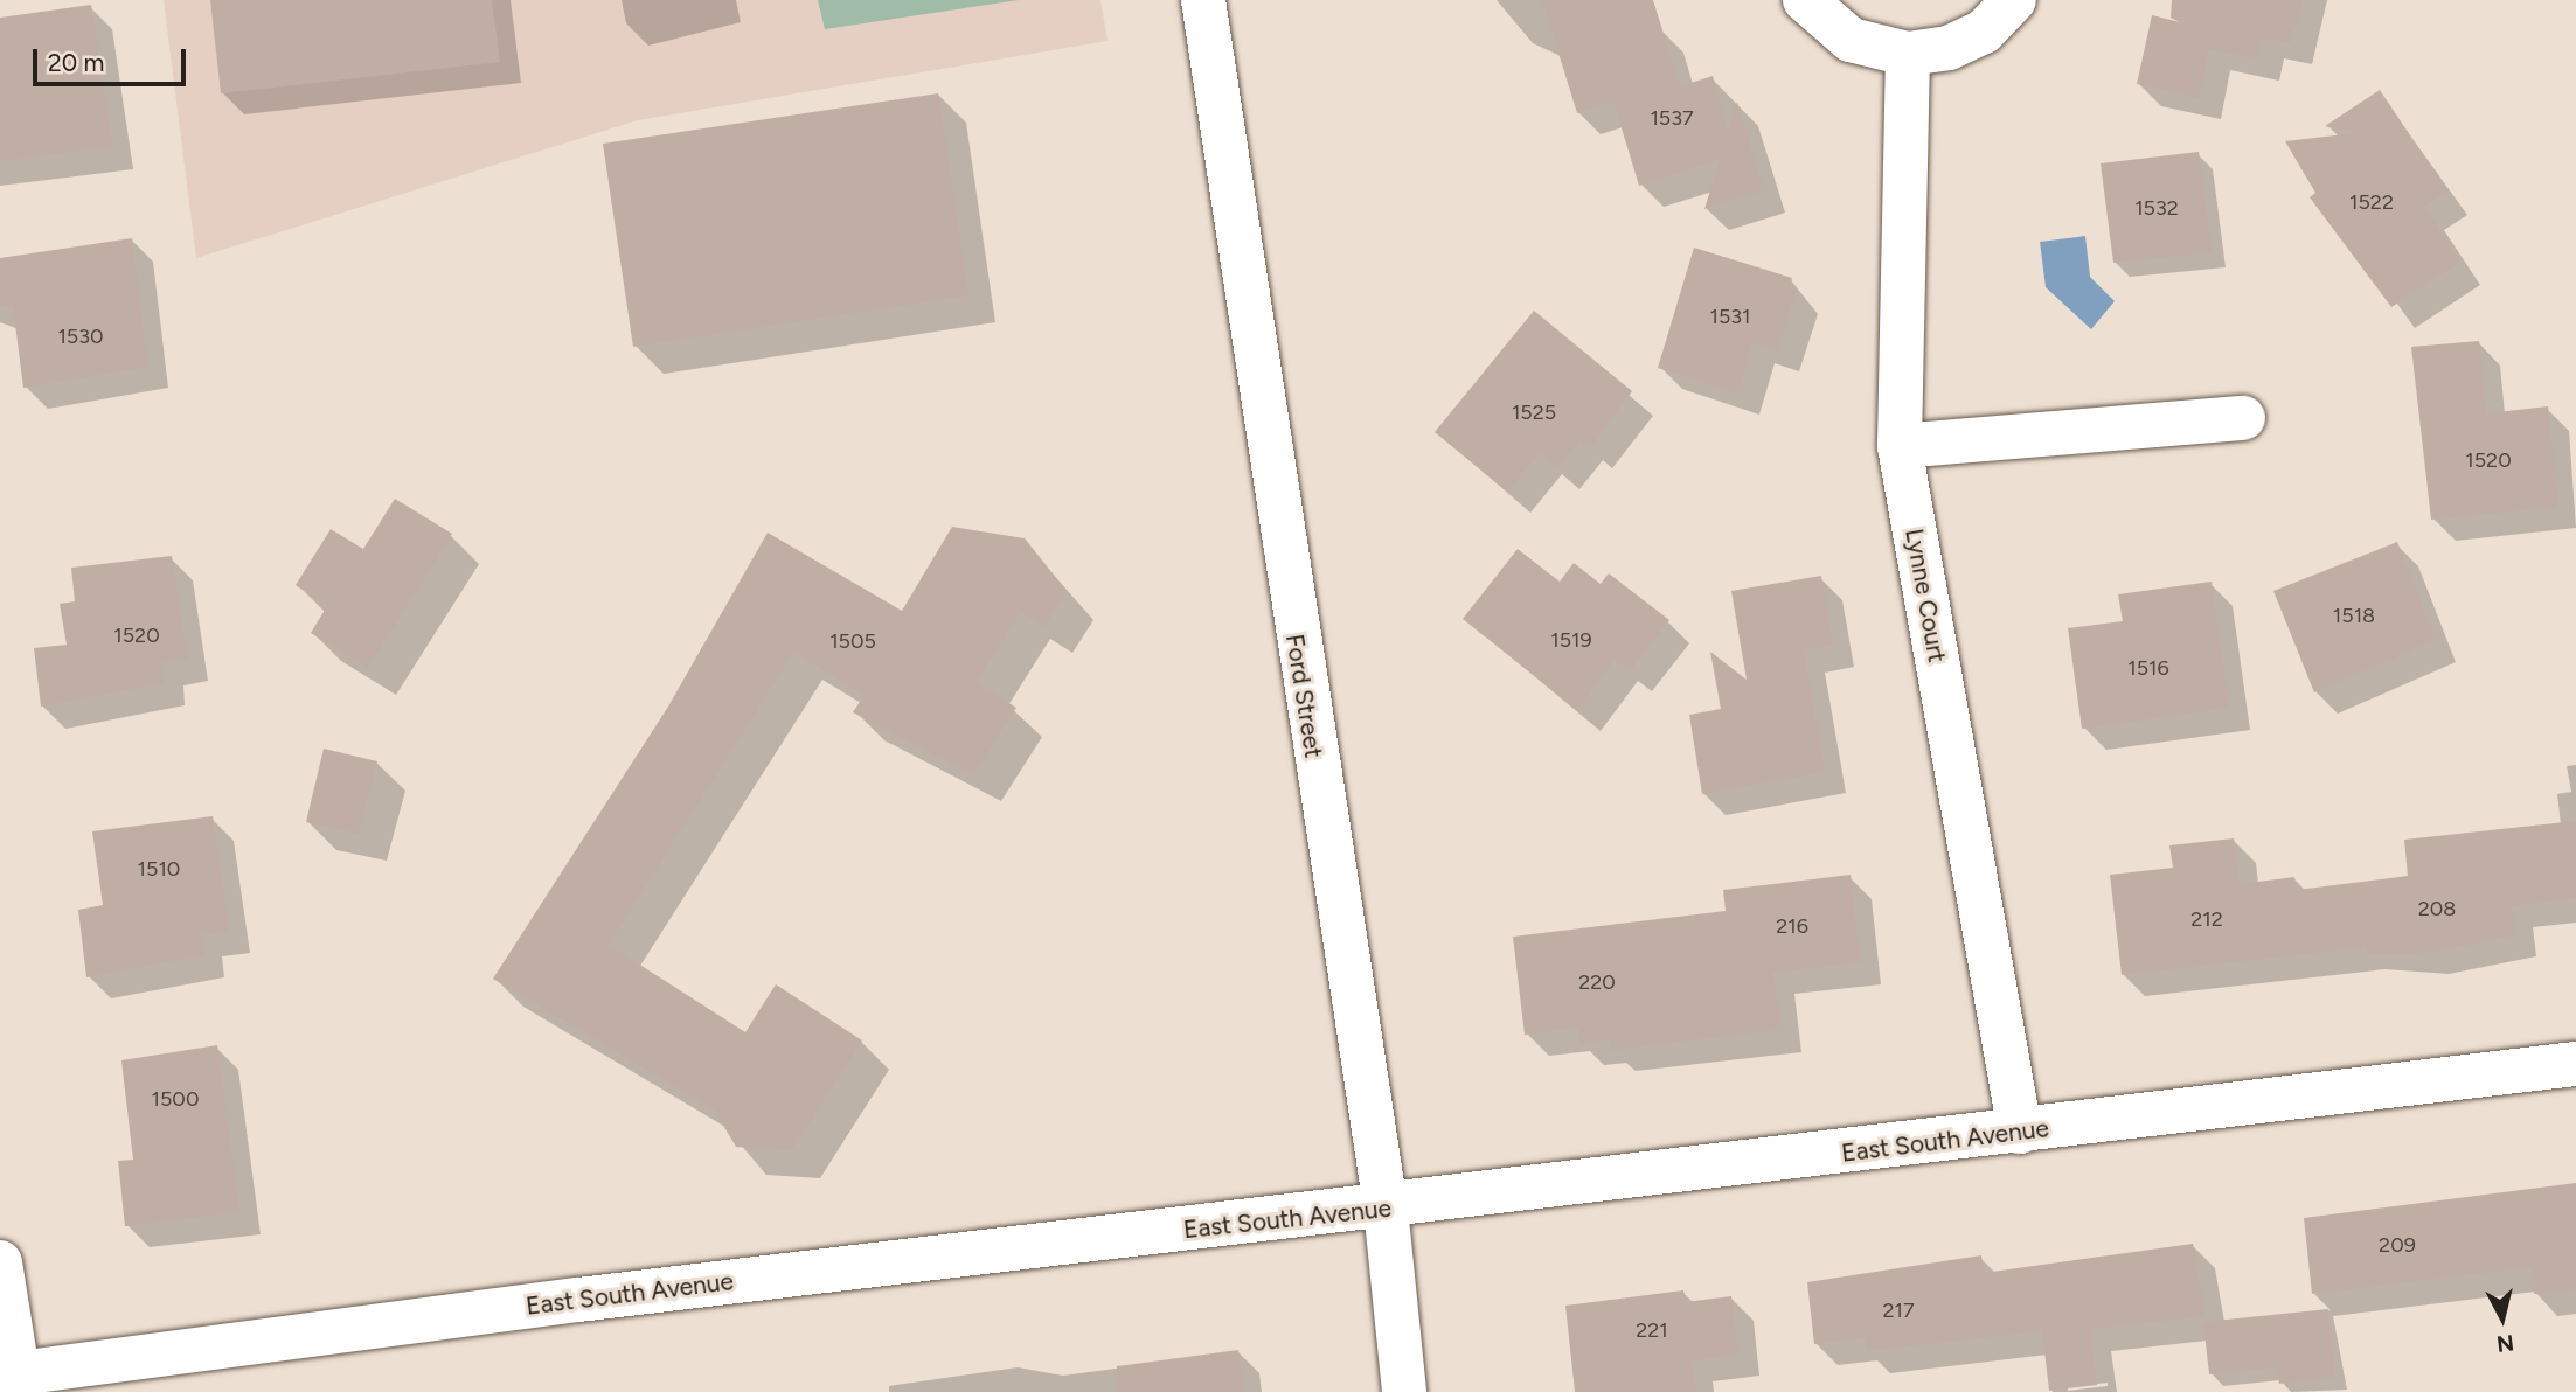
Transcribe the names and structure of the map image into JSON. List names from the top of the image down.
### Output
{
  "streets": {
    "street": ["Lynne Court", "Ford Street", "East South Avenue"]
  },
  "crossings": [
    ["Lynne Court", "East South Avenue"],
    ["Ford Street", "East South Avenue"]
  ],
  "house_numbers": [
    "1537",
    "1522",
    "1532",
    "1531",
    "1530",
    "1525",
    "1520",
    "1518",
    "1520",
    "1519",
    "1505",
    "1516",
    "1510",
    "208",
    "212",
    "216",
    "220",
    "1500",
    "209",
    "217",
    "221"
  ],
  "scale_bar": "20 m",
  "north": "bottom"
}
